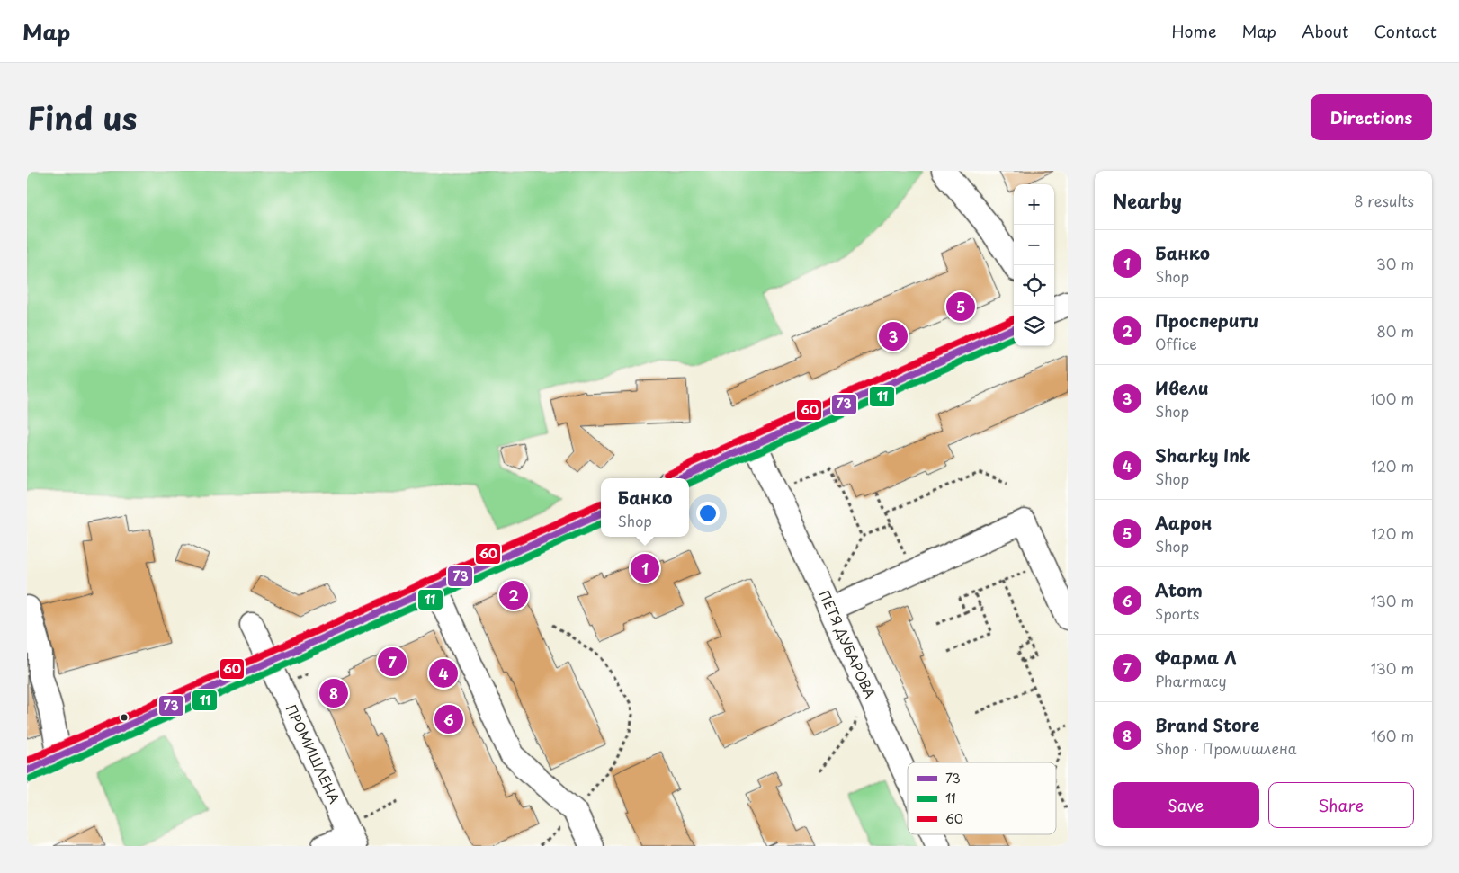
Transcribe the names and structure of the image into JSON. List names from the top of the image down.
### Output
{
  "streets": {
    "street": ["ПЕТЯ ДУБАРОВА", "ПРОМИШЛЕНА"]
  },
  "lines": ["transit line 60", "transit line 73", "transit line 11"],
  "legend": ["73", "11", "60"],
  "page": {
    "header": "Map",
    "nav": [
      "Home",
      "Map",
      "About",
      "Contact"
    ],
    "title": "Find us",
    "buttons": [
      "Directions",
      ["Save", "Share"]
    ],
    "heading": ["Nearby", "8 results"],
    "map_buttons": ["+", "−"],
    "list": [
      {
        "mark": "1",
        "name": "Банко",
        "note": "Shop",
        "value": "30 m"
      },
      {
        "mark": "2",
        "name": "Просперити",
        "note": "Office",
        "value": "80 m"
      },
      {
        "mark": "3",
        "name": "Ивели",
        "note": "Shop",
        "value": "100 m"
      },
      {
        "mark": "4",
        "name": "Sharky Ink",
        "note": "Shop",
        "value": "120 m"
      },
      {
        "mark": "5",
        "name": "Аарон",
        "note": "Shop",
        "value": "120 m"
      },
      {
        "mark": "6",
        "name": "Atom",
        "note": "Sports",
        "value": "130 m"
      },
      {
        "mark": "7",
        "name": "Фарма Л",
        "note": "Pharmacy",
        "value": "130 m"
      },
      {
        "mark": "8",
        "name": "Brand Store",
        "note": "Shop · Промишлена",
        "value": "160 m"
      }
    ],
    "pins": [
      "5",
      "3",
      "1",
      "2",
      "7",
      "4",
      "8",
      "6"
    ],
    "popup": ["Банко", "Shop"]
  }
}
